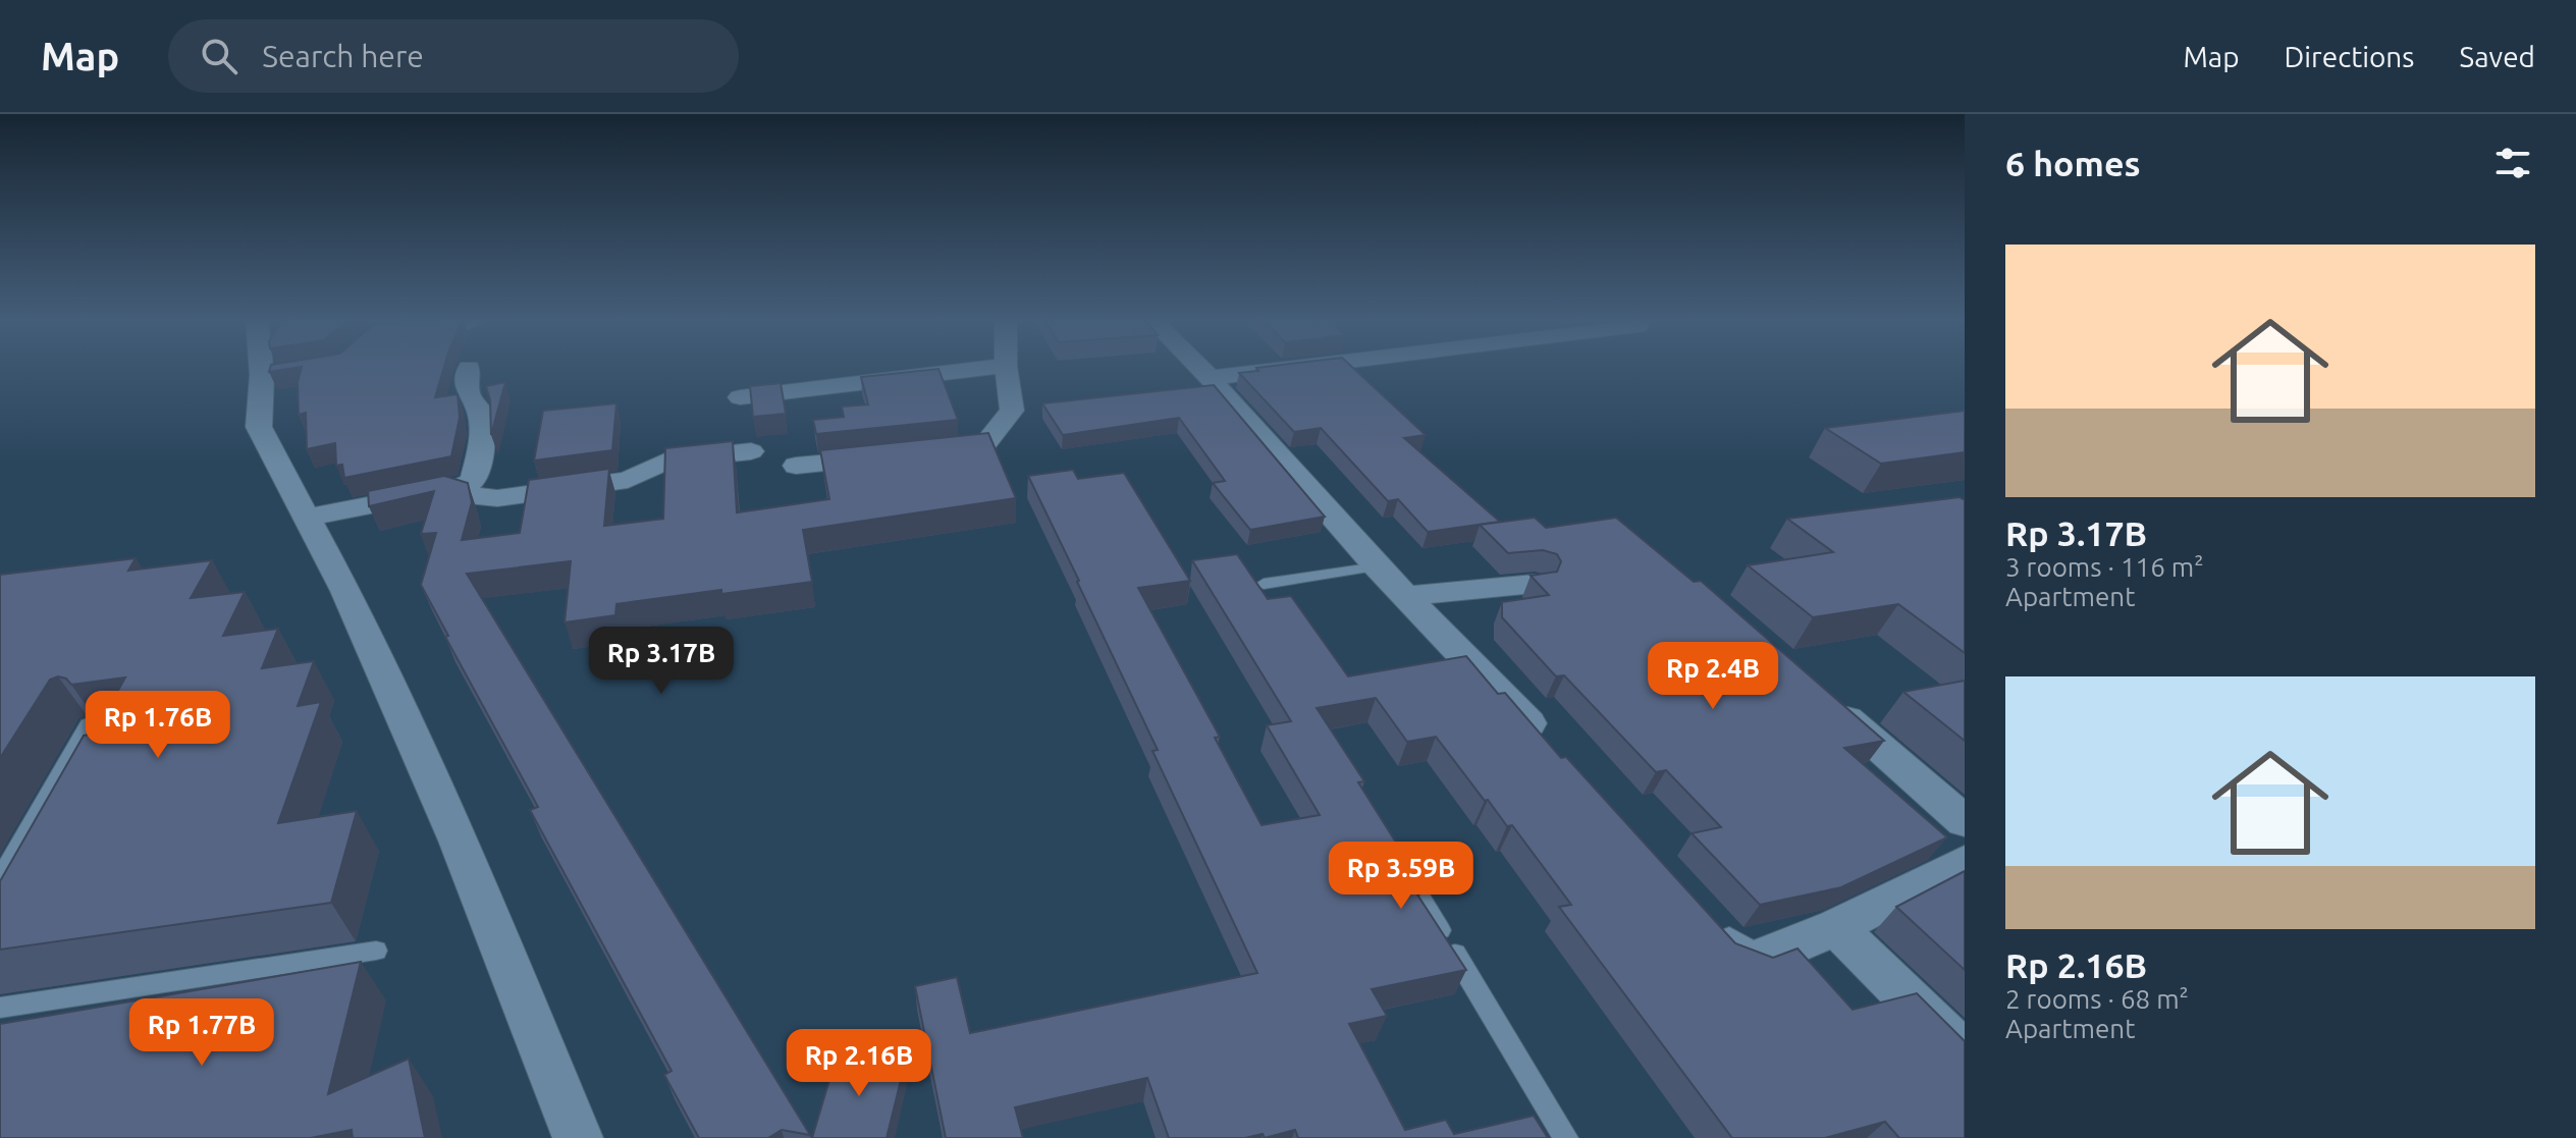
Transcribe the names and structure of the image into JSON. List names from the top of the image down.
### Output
{
  "page": {
    "header": "Map",
    "search": "Search here",
    "nav": ["Map", "Directions", "Saved"],
    "heading": "6 homes",
    "list": [
      {
        "name": "Rp 3.17B",
        "note": "3 rooms · 116 m² · Apartment"
      },
      {
        "name": "Rp 2.16B",
        "note": "2 rooms · 68 m² · Apartment"
      }
    ],
    "price": [
      "Rp 3.17B",
      "Rp 2.4B",
      "Rp 1.76B",
      "Rp 3.59B",
      "Rp 1.77B",
      "Rp 2.16B"
    ]
  }
}
